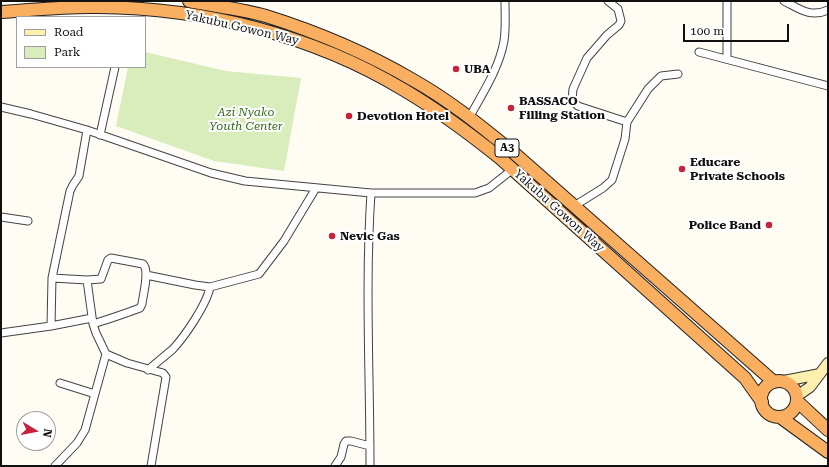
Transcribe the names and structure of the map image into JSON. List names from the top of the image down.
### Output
{
  "streets": {
    "highway": ["Yakubu Gowon Way", "A3"]
  },
  "parks": ["Azi Nyako Youth Center"],
  "places": [
    "UBA",
    "BASSACO Filling Station",
    "Devotion Hotel",
    "Educare Private Schools",
    "Police Band",
    "Nevic Gas"
  ],
  "legend": ["Road", "Park"],
  "scale_bar": "100 m",
  "north": "right"
}
